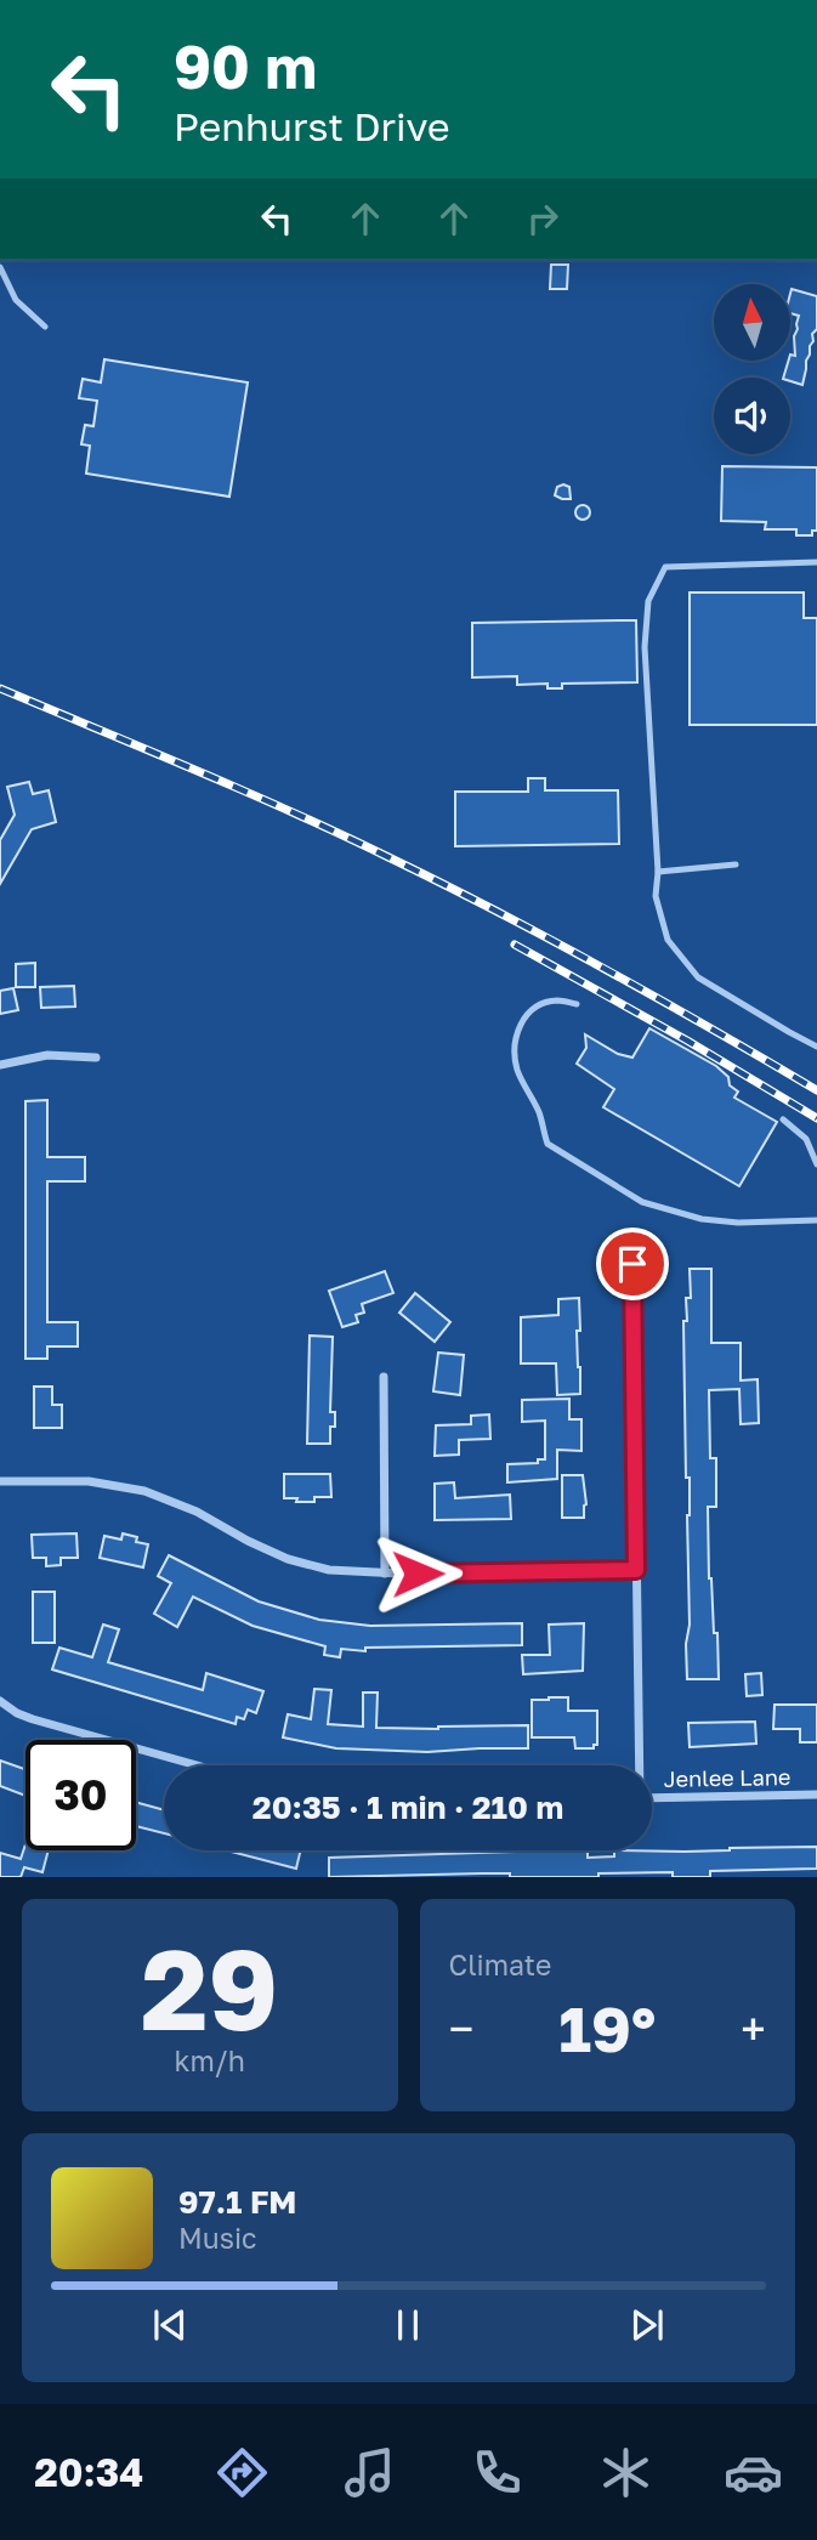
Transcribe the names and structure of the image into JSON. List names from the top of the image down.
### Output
{
  "streets": {
    "street": ["Jenlee Lane"]
  },
  "north": "top",
  "page": {
    "turn": ["90 m", "Penhurst Drive"],
    "limit": "30",
    "trip": "20:35 · 1 min · 210 m",
    "tile": [
      ["29", "km/h"],
      "Climate"
    ],
    "heat": ["−", "19°", "+"],
    "song": ["97.1 FM", "Music"],
    "tabs": "20:34"
  }
}
